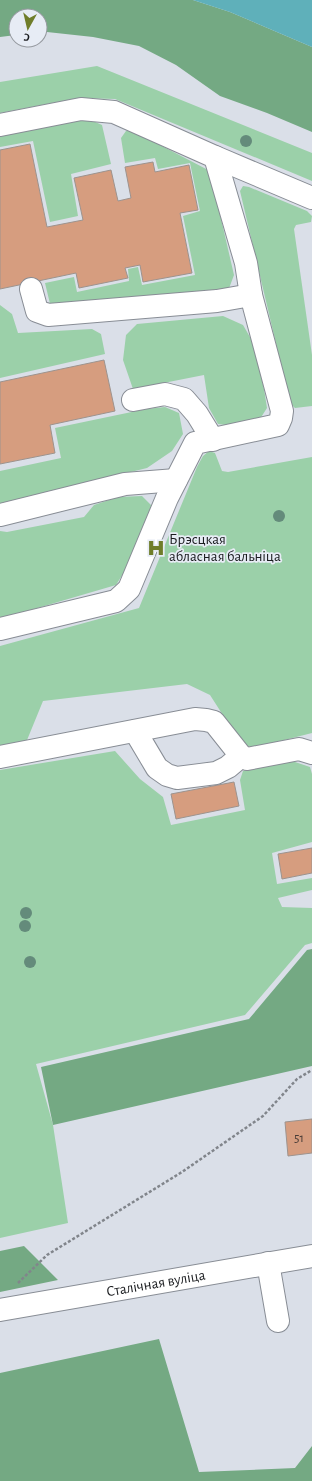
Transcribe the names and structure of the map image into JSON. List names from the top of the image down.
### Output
{
  "streets": {
    "street": ["Сталічная вуліца"]
  },
  "places": {
    "hospital": ["Брэсцкая абласная бальніца"]
  },
  "house_numbers": ["51"],
  "north": "bottom"
}
